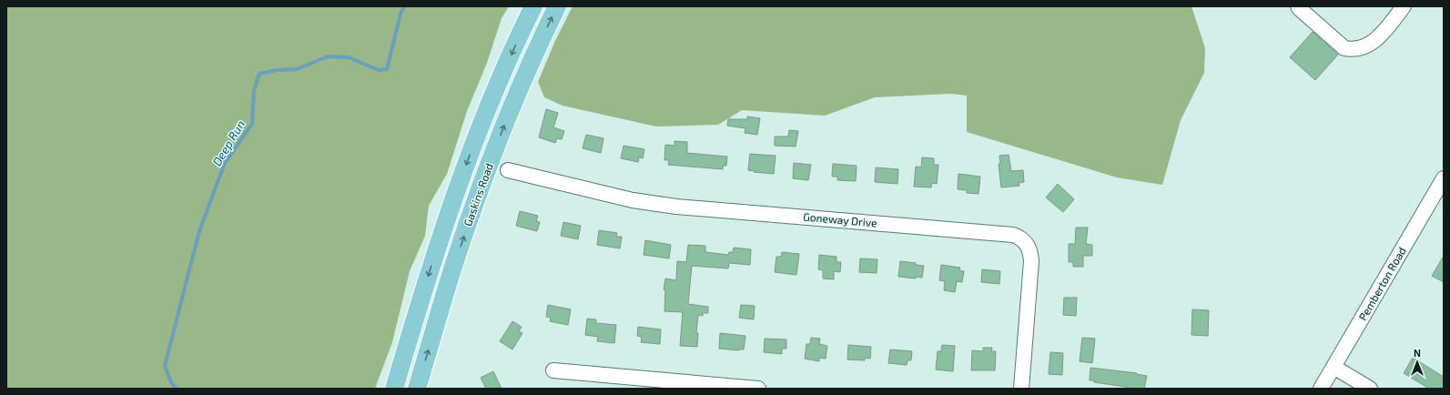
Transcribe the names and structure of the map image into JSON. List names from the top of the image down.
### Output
{
  "streets": {
    "main road": ["Gaskins Road"],
    "street": ["Goneway Drive", "Pemberton Road"]
  },
  "water": ["Deep Run"],
  "north": "top"
}
